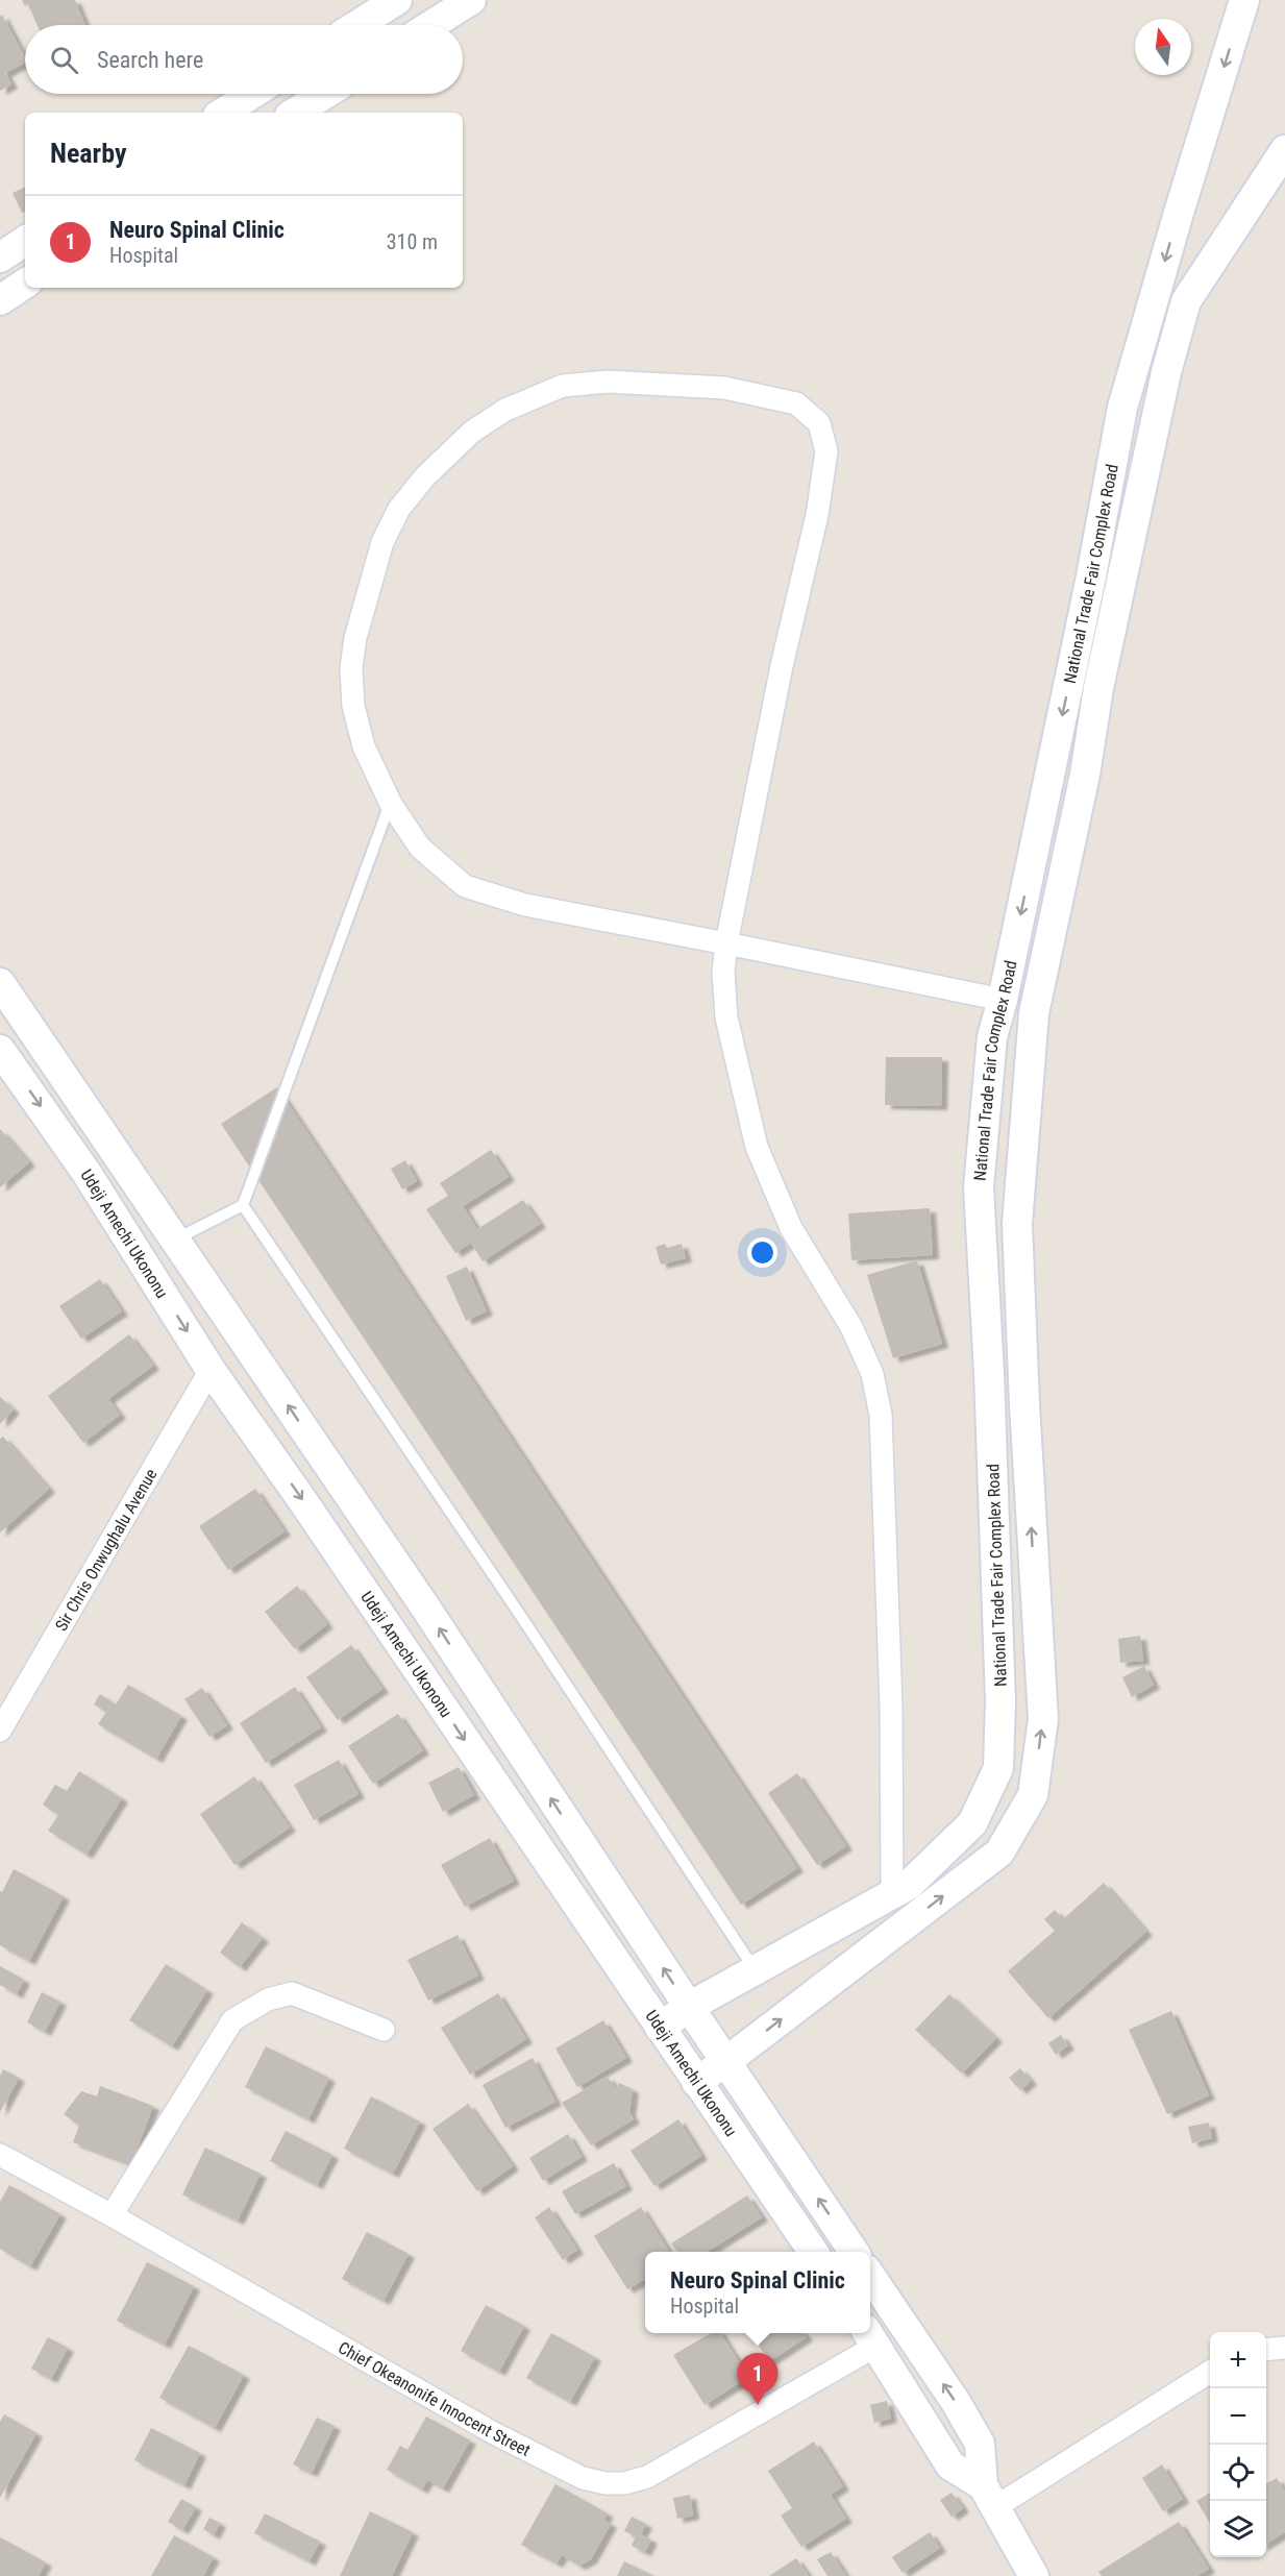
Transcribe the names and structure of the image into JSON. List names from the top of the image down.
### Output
{
  "streets": {
    "main road": ["National Trade Fair Complex Road", "Udeji Amechi Ukononu"],
    "street": ["Sir Chris Onwughalu Avenue", "Chief Okeanonife Innocent Street"]
  },
  "crossings": [
    ["National Trade Fair Complex Road", "Udeji Amechi Ukononu"],
    ["Udeji Amechi Ukononu", "Sir Chris Onwughalu Avenue"]
  ],
  "north": "top",
  "page": {
    "search": "Search here",
    "heading": "Nearby",
    "list": [
      {
        "mark": "1",
        "name": "Neuro Spinal Clinic",
        "note": "Hospital",
        "value": "310 m"
      }
    ],
    "popup": ["Neuro Spinal Clinic", "Hospital"],
    "map_buttons": ["+", "−"],
    "pins": "1"
  }
}
